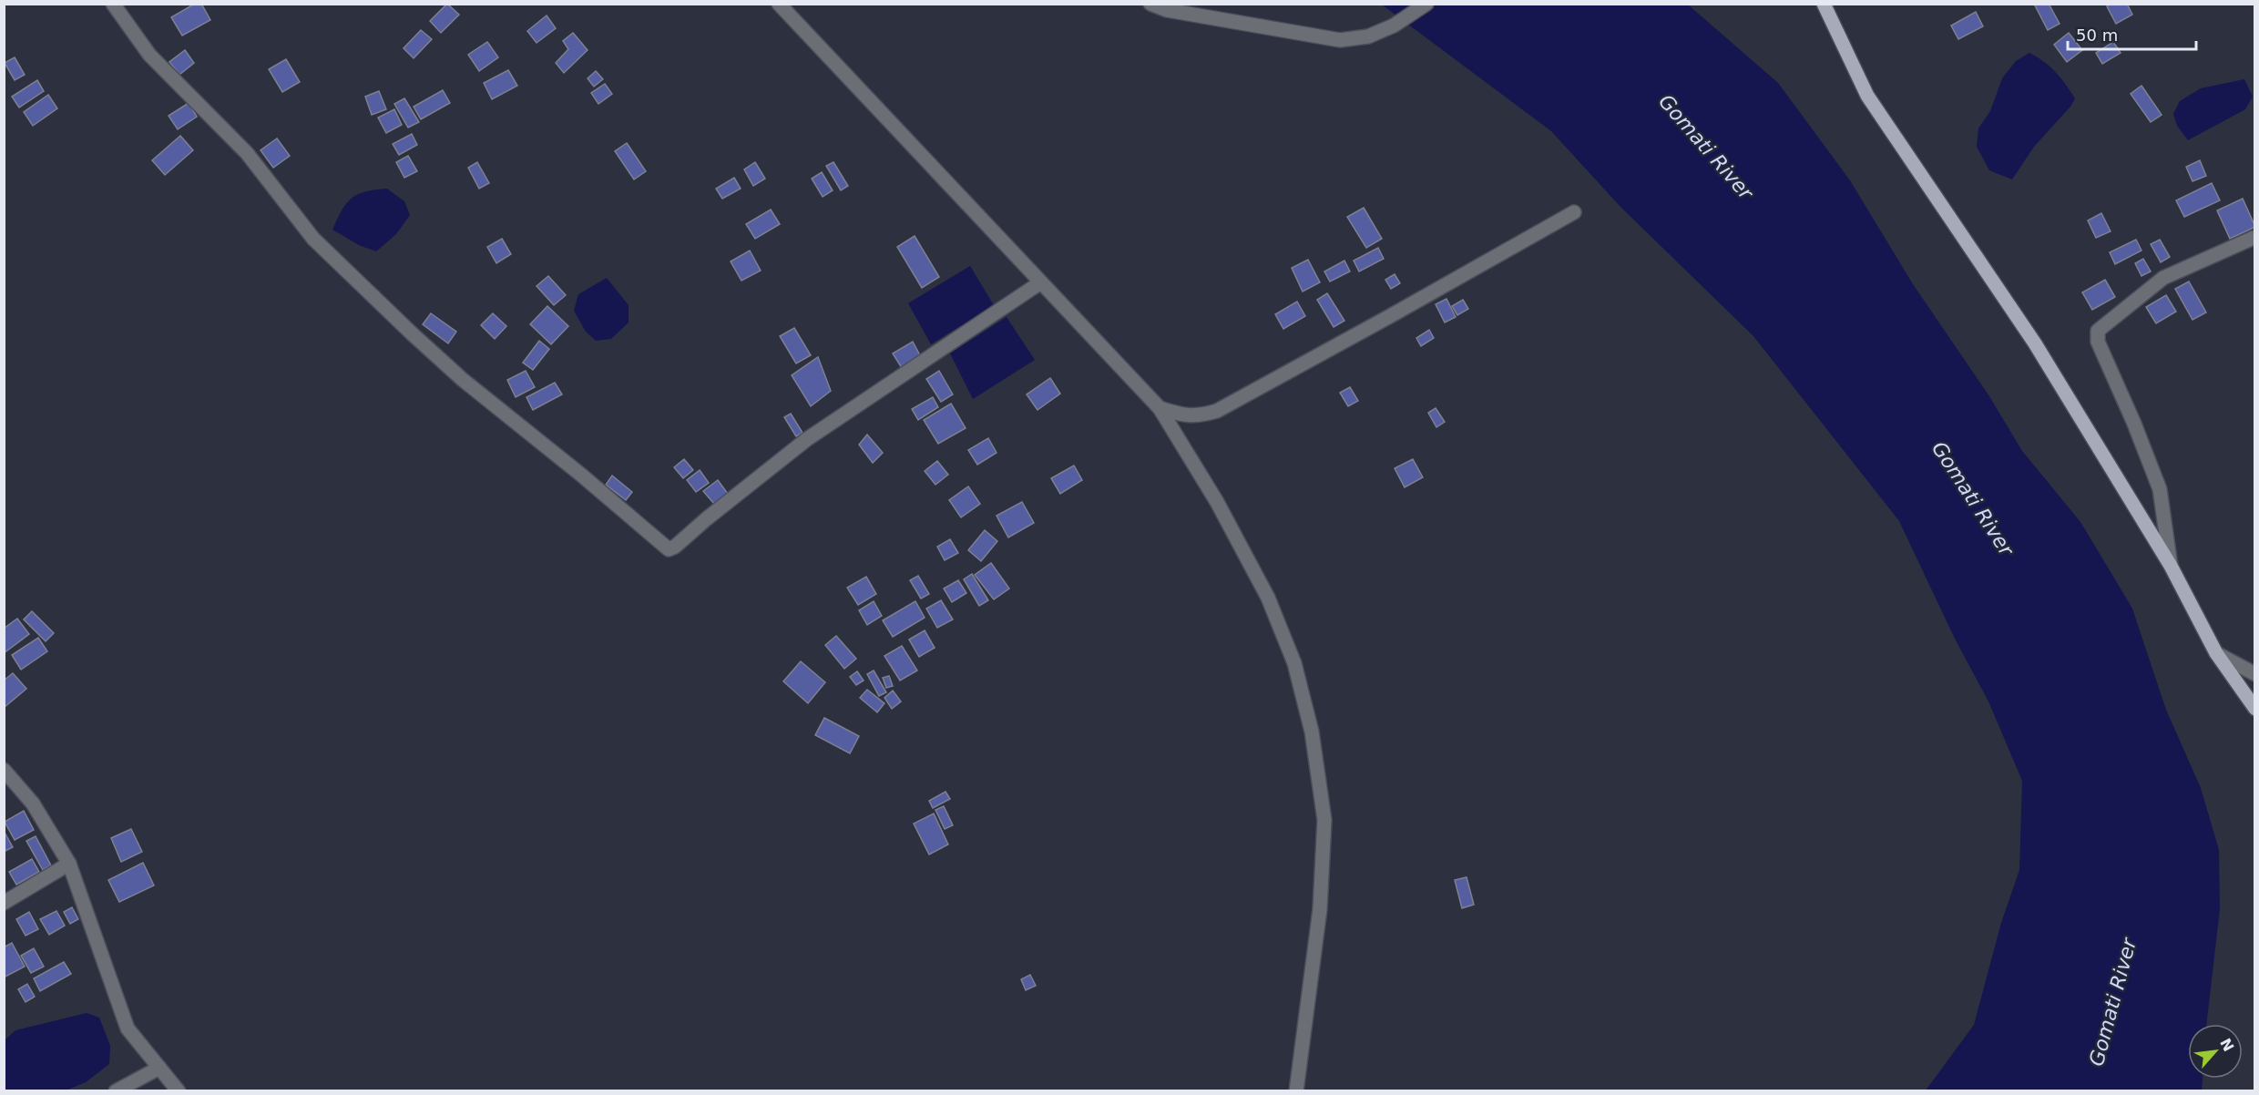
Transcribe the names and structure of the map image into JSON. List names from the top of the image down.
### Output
{
  "water": ["Gomati River"],
  "scale_bar": "50 m",
  "north": "top right"
}
